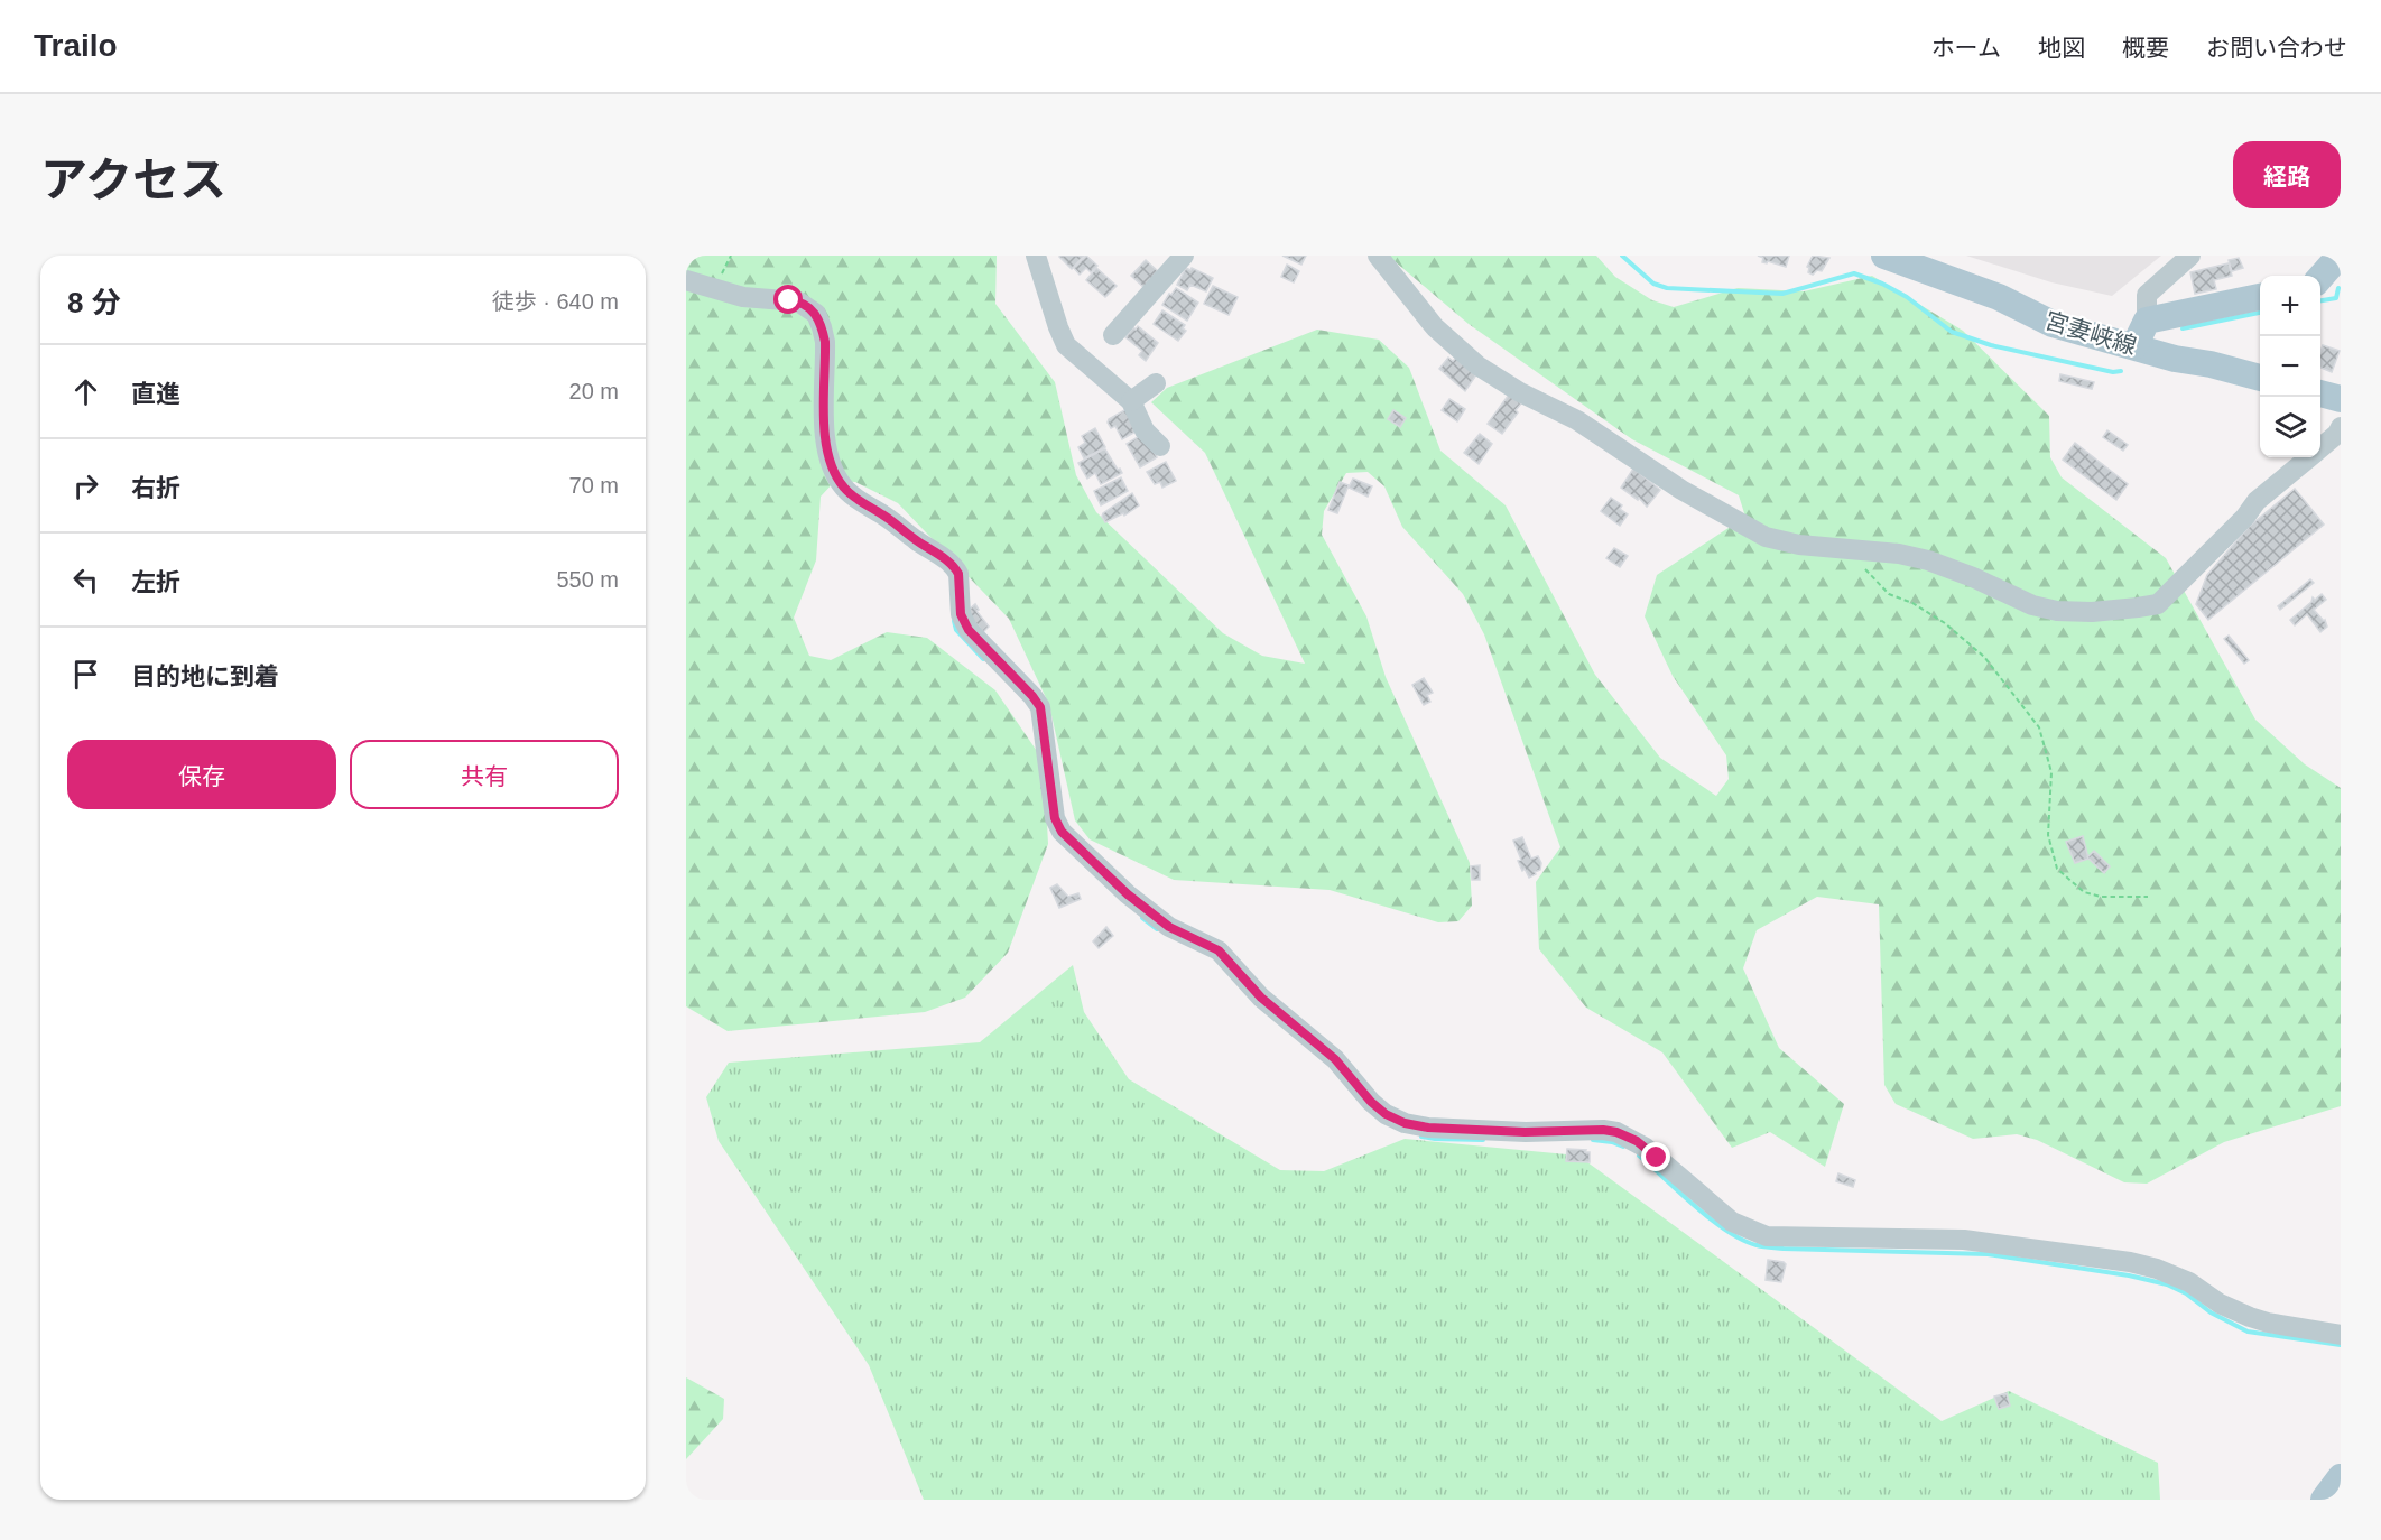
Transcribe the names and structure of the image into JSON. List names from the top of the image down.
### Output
{
  "streets": {
    "main road": ["宮妻峡線"]
  },
  "page": {
    "header": "Trailo",
    "nav": [
      "ホーム",
      "地図",
      "概要",
      "お問い合わせ"
    ],
    "title": "アクセス",
    "buttons": [
      "経路",
      ["保存", "共有"]
    ],
    "heading": ["8 分", "徒歩 · 640 m"],
    "map_buttons": ["+", "−"],
    "list": [
      ["直進", "20 m"],
      ["右折", "70 m"],
      ["左折", "550 m"],
      "目的地に到着"
    ]
  }
}
